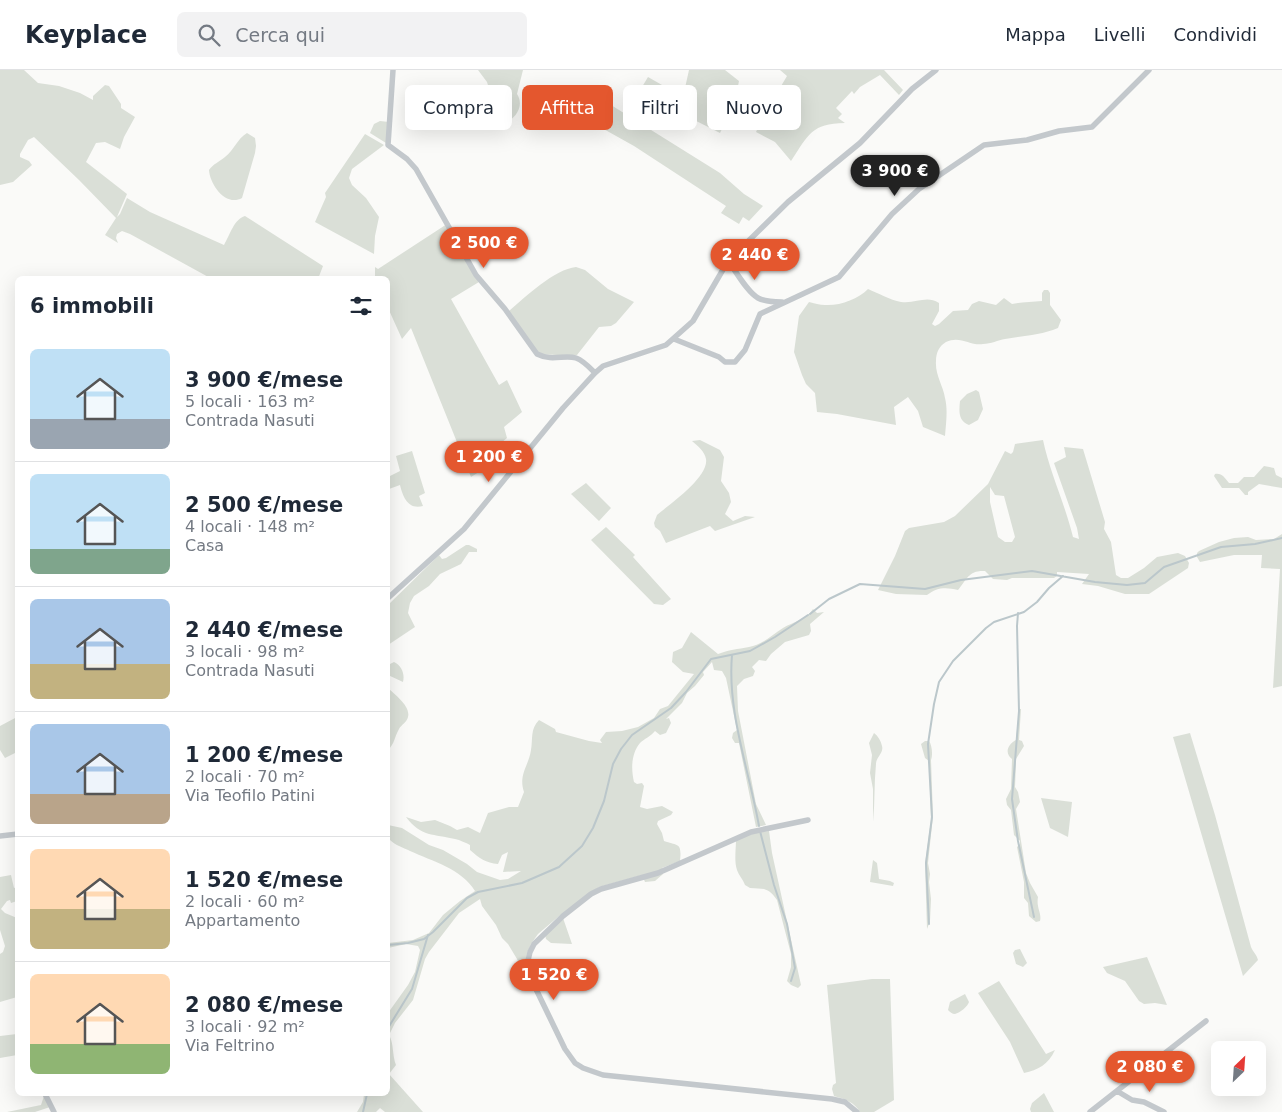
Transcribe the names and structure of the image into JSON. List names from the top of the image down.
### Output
{
  "north": "top right",
  "page": {
    "header": "Keyplace",
    "search": "Cerca qui",
    "nav": ["Mappa", "Livelli", "Condividi"],
    "chip": [
      "Compra",
      "Affitta",
      "Filtri",
      "Nuovo"
    ],
    "price": [
      "3 900 €",
      "2 500 €",
      "2 440 €",
      "1 200 €",
      "1 520 €",
      "2 080 €"
    ],
    "heading": "6 immobili",
    "list": [
      {
        "name": "3 900 €/mese",
        "note": "5 locali · 163 m² · Contrada Nasuti"
      },
      {
        "name": "2 500 €/mese",
        "note": "4 locali · 148 m² · Casa"
      },
      {
        "name": "2 440 €/mese",
        "note": "3 locali · 98 m² · Contrada Nasuti"
      },
      {
        "name": "1 200 €/mese",
        "note": "2 locali · 70 m² · Via Teofilo Patini"
      },
      {
        "name": "1 520 €/mese",
        "note": "2 locali · 60 m² · Appartamento"
      },
      {
        "name": "2 080 €/mese",
        "note": "3 locali · 92 m² · Via Feltrino"
      }
    ]
  }
}
